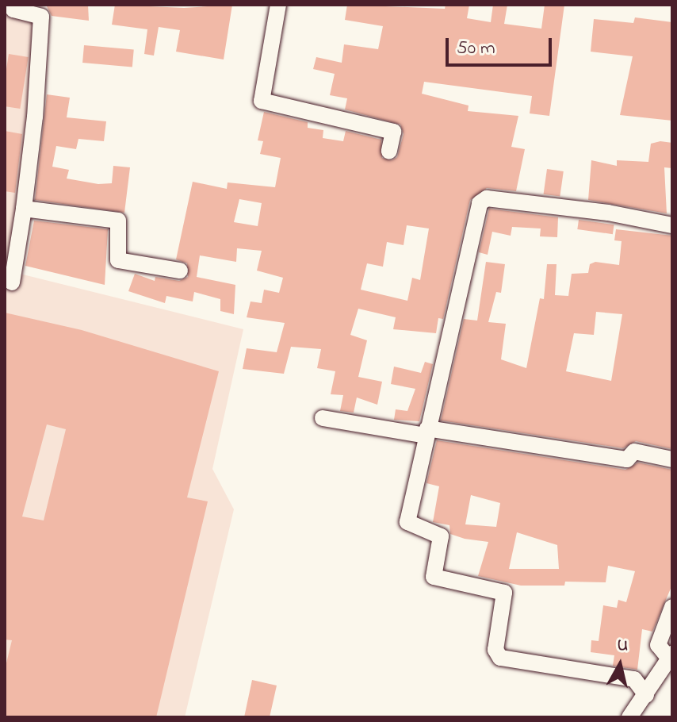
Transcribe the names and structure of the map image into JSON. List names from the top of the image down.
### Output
{
  "scale_bar": "50 m",
  "north": "top"
}
